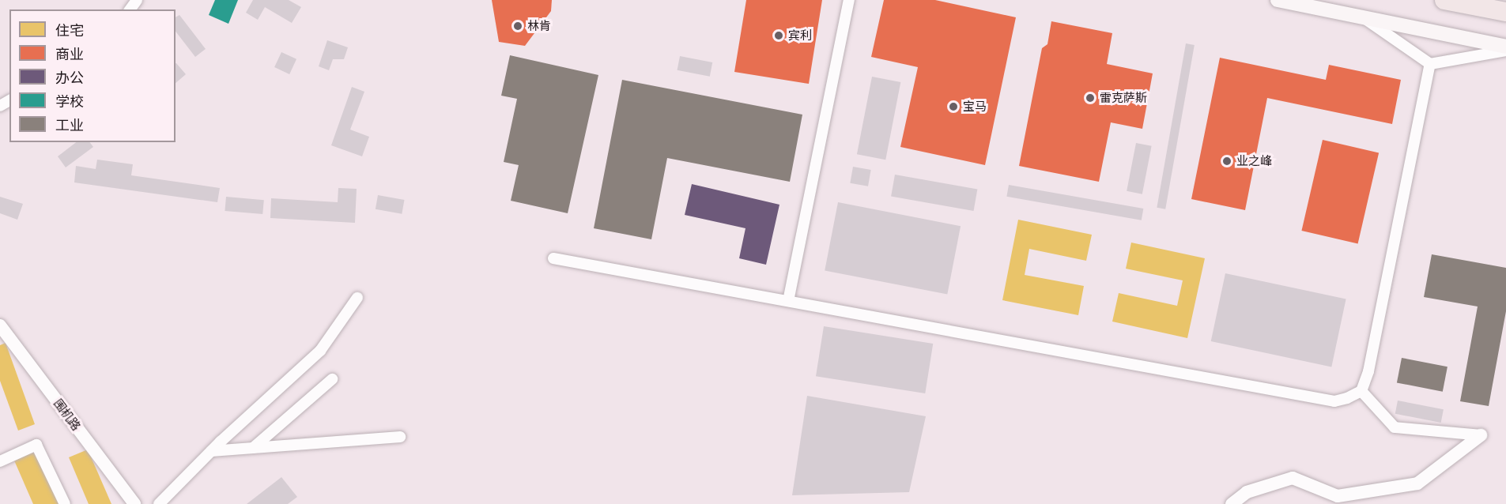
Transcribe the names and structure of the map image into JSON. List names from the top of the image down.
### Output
{
  "streets": {
    "street": ["围机路"]
  },
  "places": [
    "林肯",
    "宾利",
    "雷克萨斯",
    "宝马",
    "业之峰"
  ],
  "legend": [
    "住宅",
    "商业",
    "办公",
    "学校",
    "工业"
  ]
}
